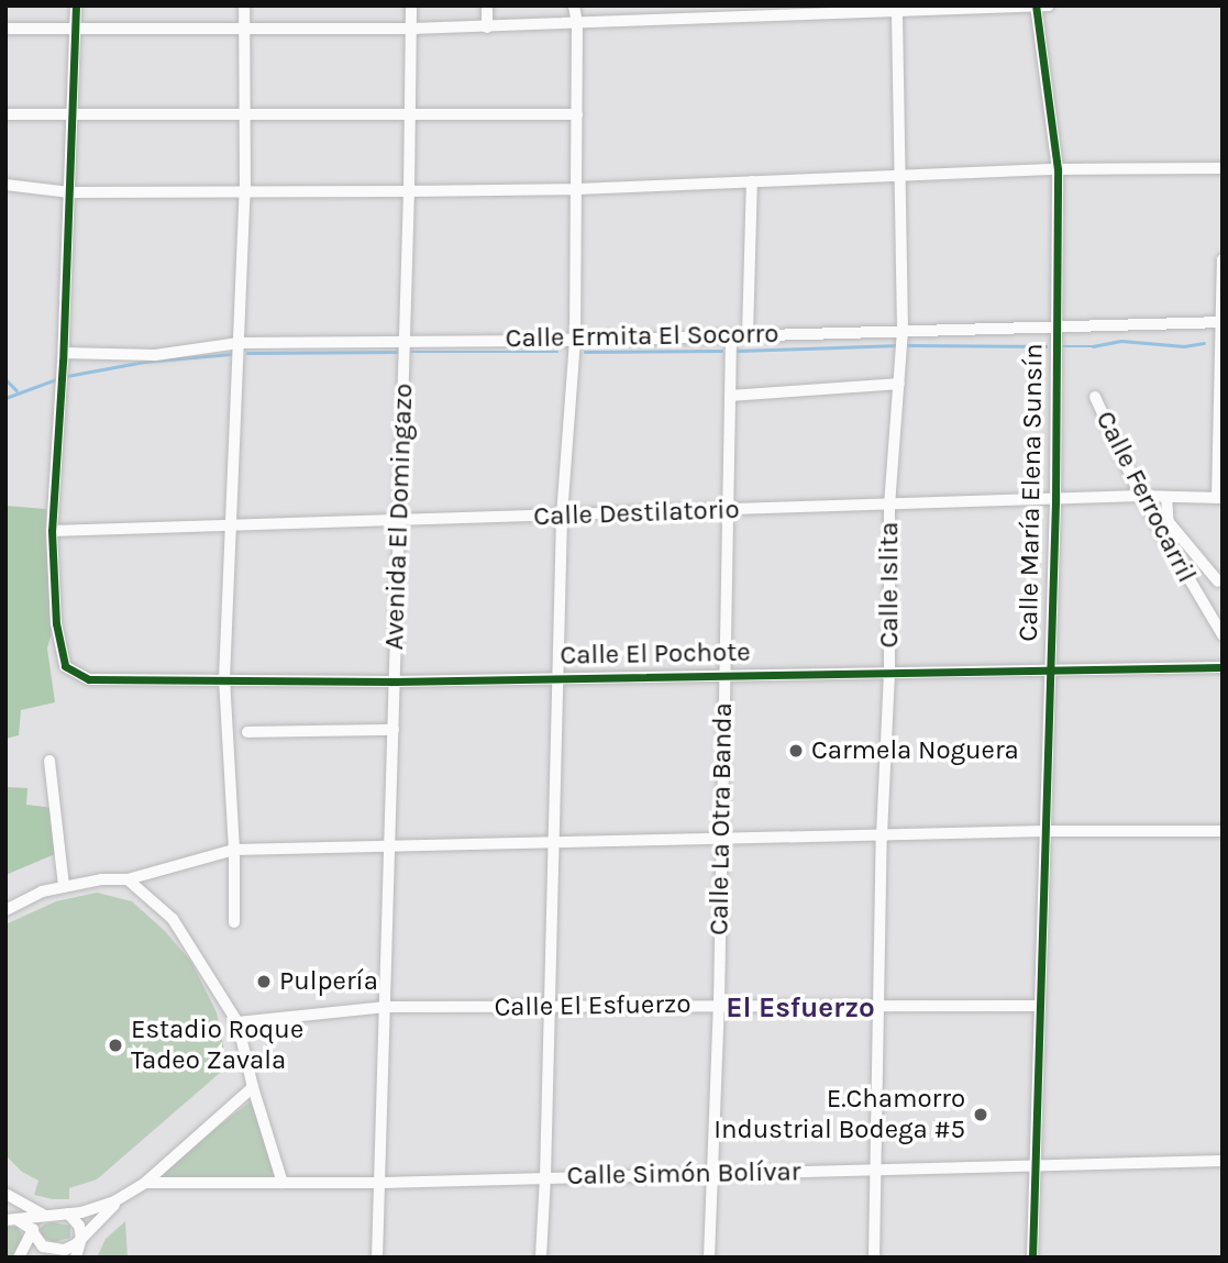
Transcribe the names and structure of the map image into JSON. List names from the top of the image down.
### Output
{
  "streets": {
    "street": [
      "Calle Ermita El Socorro",
      "Calle María Elena Sunsín",
      "Calle Ferrocarril",
      "Calle Destilatorio",
      "Avenida El Domingazo",
      "Calle Islita",
      "Calle El Pochote",
      "Calle La Otra Banda",
      "Calle El Esfuerzo",
      "Calle Simón Bolívar"
    ]
  },
  "crossings": [
    ["Calle Ermita El Socorro", "Calle María Elena Sunsín"],
    ["Calle Ermita El Socorro", "Avenida El Domingazo"],
    ["Calle Ermita El Socorro", "Calle Islita"],
    ["Calle Ermita El Socorro", "Calle La Otra Banda"],
    ["Calle María Elena Sunsín", "Calle Destilatorio"],
    ["Calle María Elena Sunsín", "Calle El Pochote"],
    ["Calle María Elena Sunsín", "Calle El Esfuerzo"],
    ["Calle María Elena Sunsín", "Calle Simón Bolívar"],
    ["Calle Ferrocarril", "Calle Destilatorio"],
    ["Calle Destilatorio", "Avenida El Domingazo"],
    ["Calle Destilatorio", "Calle Islita"],
    ["Calle Destilatorio", "Calle El Pochote"],
    ["Calle Destilatorio", "Calle La Otra Banda"],
    ["Avenida El Domingazo", "Calle El Pochote"],
    ["Avenida El Domingazo", "Calle El Esfuerzo"],
    ["Avenida El Domingazo", "Calle Simón Bolívar"],
    ["Calle Islita", "Calle El Pochote"],
    ["Calle Islita", "Calle El Esfuerzo"],
    ["Calle Islita", "Calle Simón Bolívar"],
    ["Calle El Pochote", "Calle La Otra Banda"],
    ["Calle La Otra Banda", "Calle El Esfuerzo"],
    ["Calle La Otra Banda", "Calle Simón Bolívar"]
  ],
  "districts": ["El Esfuerzo"],
  "places": [
    "Carmela Noguera",
    "Pulpería",
    "Estadio Roque Tadeo Zavala",
    "E.Chamorro Industrial Bodega #5"
  ]
}
